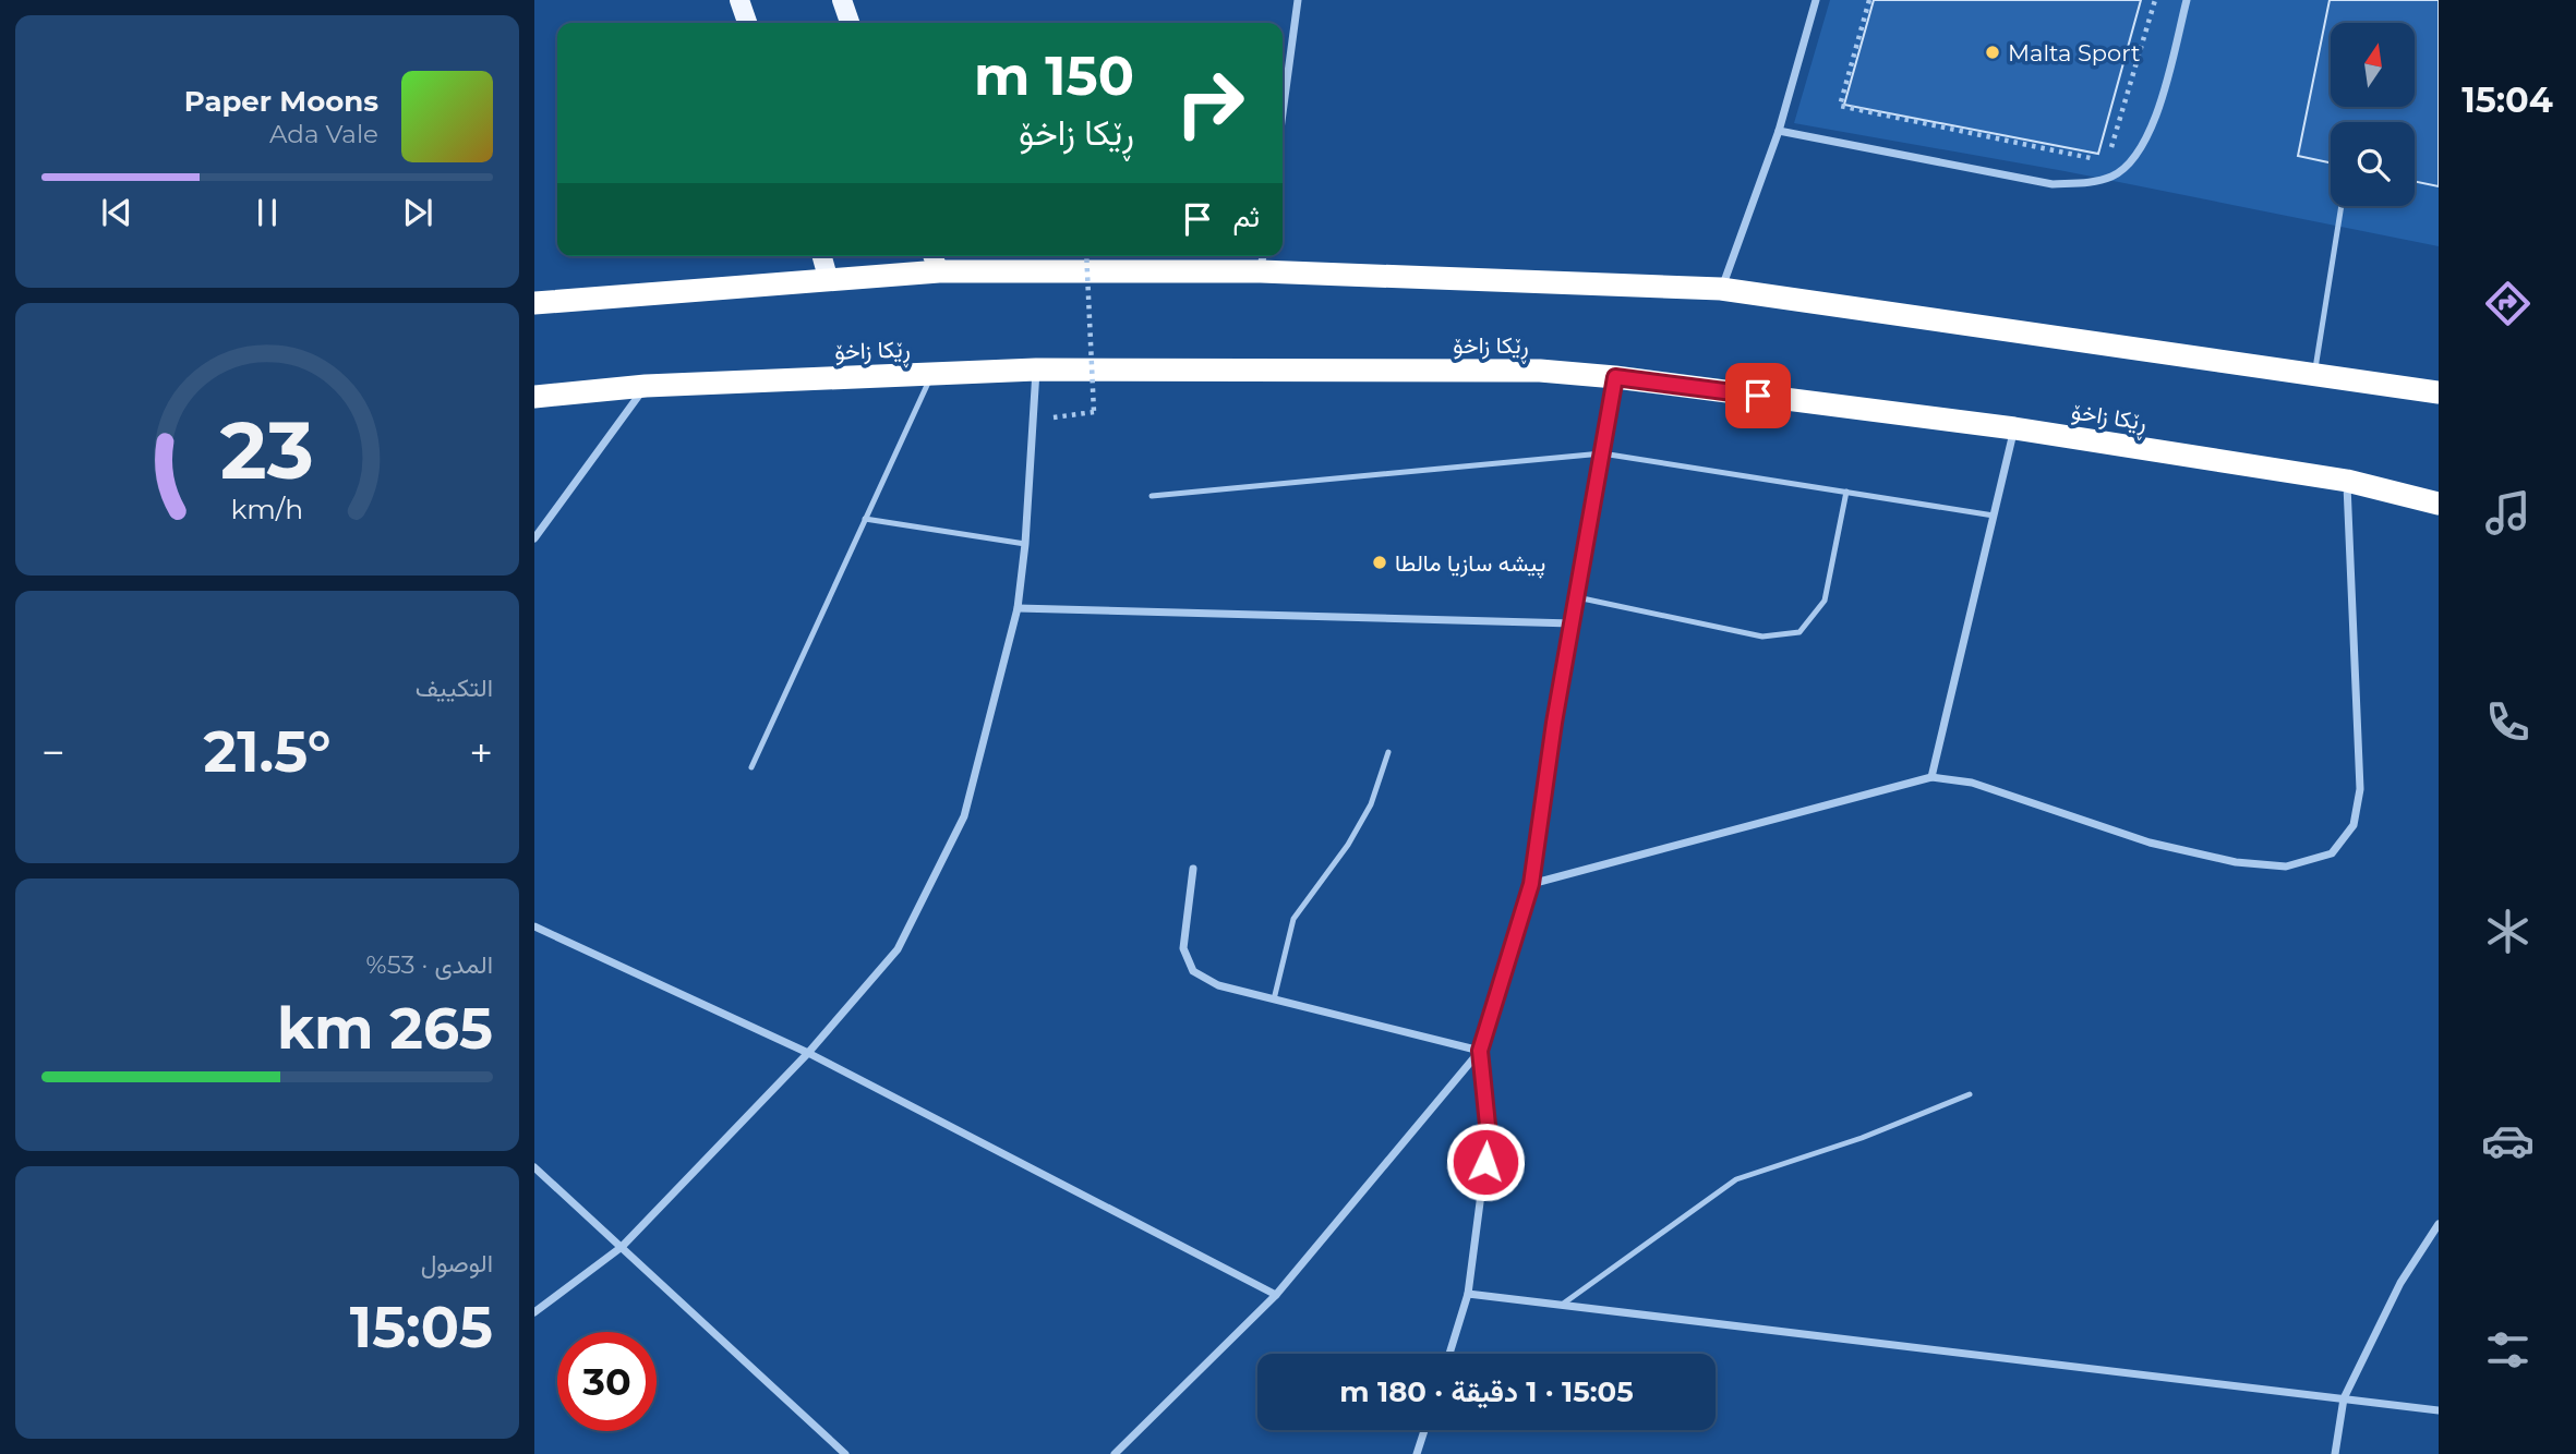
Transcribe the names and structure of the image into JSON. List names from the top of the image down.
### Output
{
  "streets": {
    "highway": ["ڕێکا زاخۆ"]
  },
  "places": ["Malta Sport", "پيشه سازيا مالطا"],
  "north": "top",
  "page": {
    "tabs": "15:04",
    "turn": ["150 m", "ڕێکا زاخۆ"],
    "song": ["Paper Moons", "Ada Vale"],
    "then": "ثم",
    "tile": [
      "التكييف",
      ["المدى · 53%", "265 km"],
      ["الوصول", "15:05"]
    ],
    "heat": ["−", "21.5°", "+"],
    "limit": "30",
    "trip": "15:05 · 1 دقيقة · 180 m",
    "gauge": ["23", "km/h"]
  }
}
